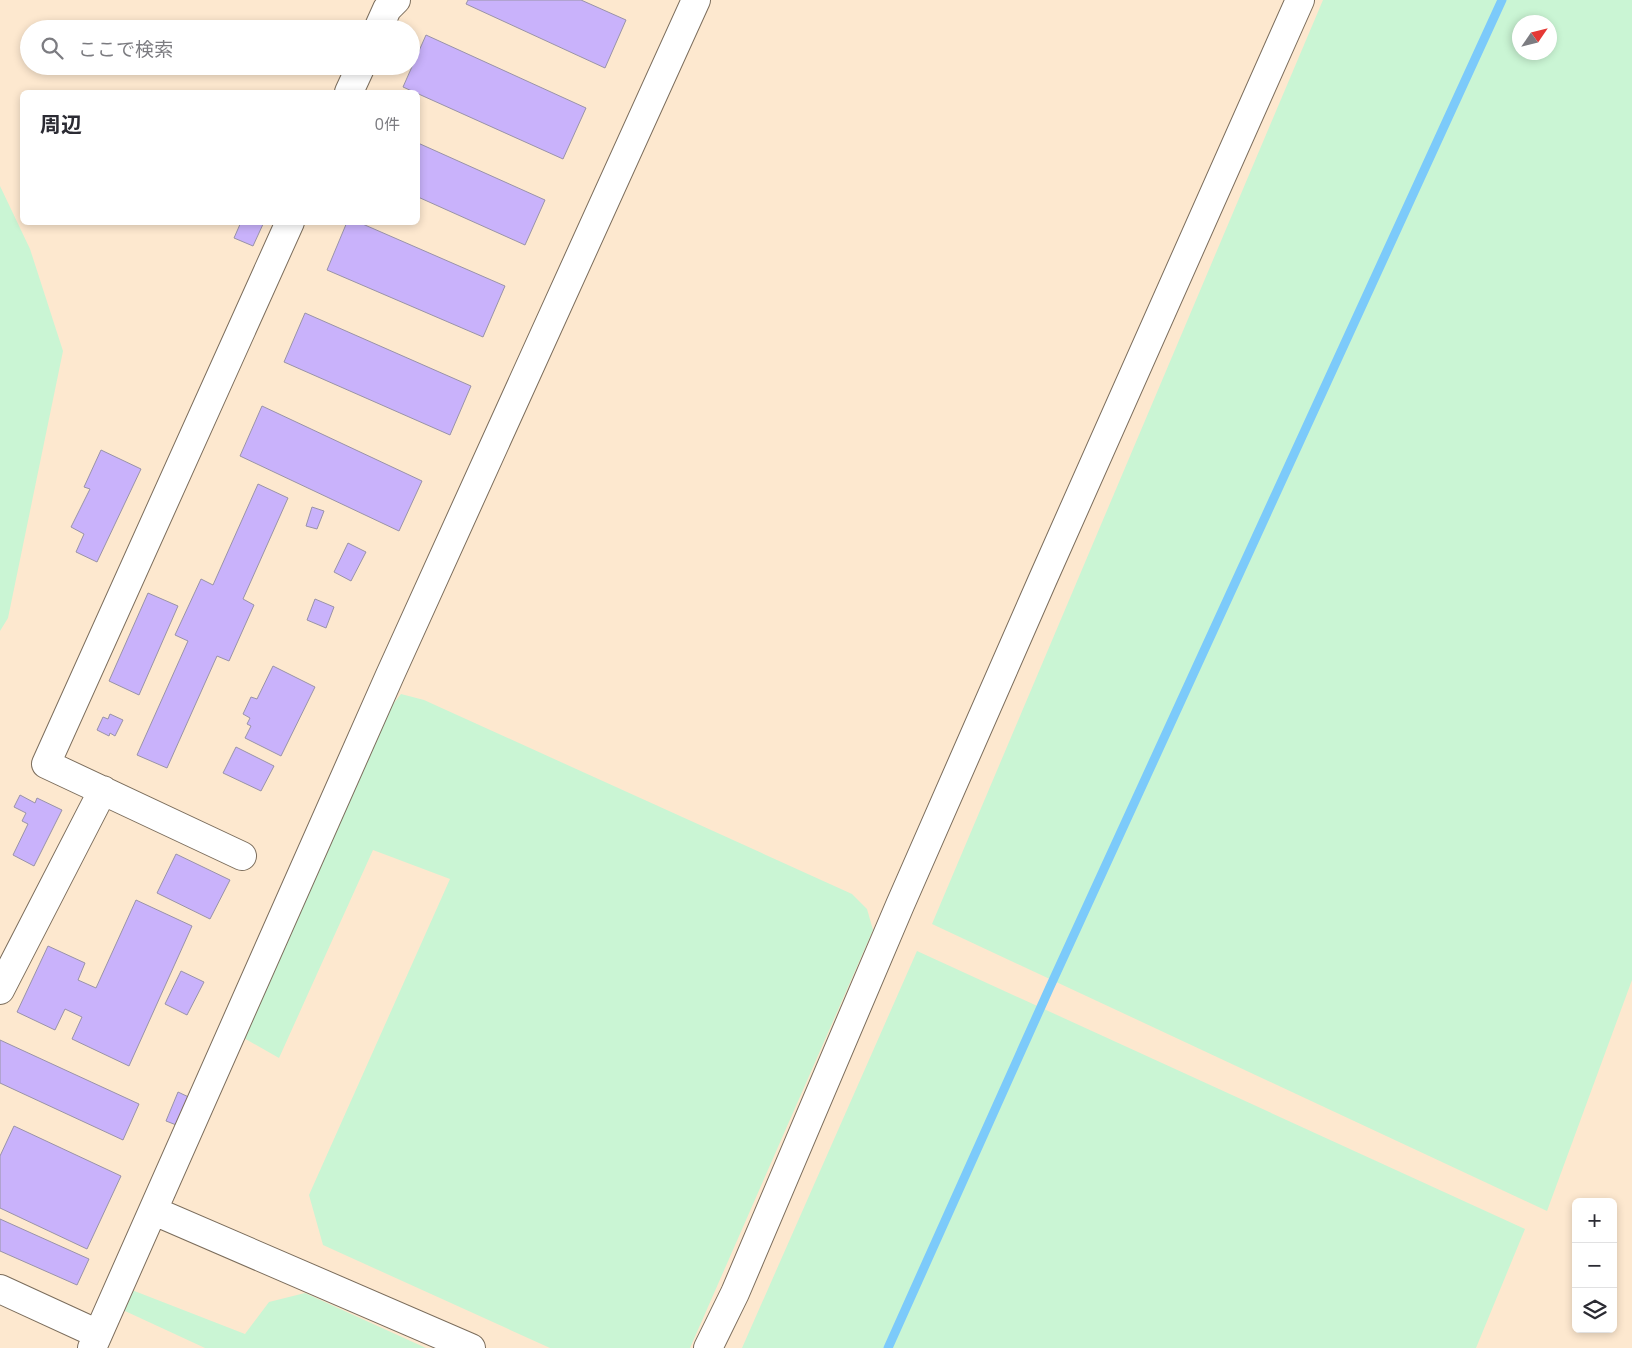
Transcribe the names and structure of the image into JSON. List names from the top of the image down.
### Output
{
  "north": "top right",
  "page": {
    "search": "ここで検索",
    "heading": ["周辺", "0件"],
    "map_buttons": ["+", "−"]
  }
}
